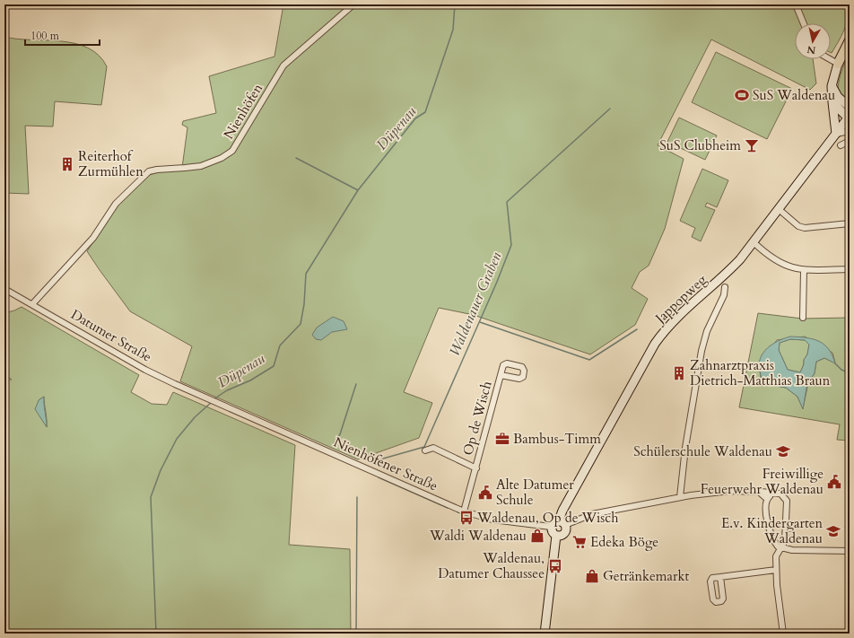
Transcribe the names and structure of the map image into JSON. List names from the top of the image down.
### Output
{
  "streets": {
    "street": [
      "Nienhöfen",
      "Jappopweg",
      "Datumer Straße",
      "Op de Wisch",
      "Nienhöfener Straße"
    ]
  },
  "crossings": [
    ["Nienhöfen", "Datumer Straße"],
    ["Jappopweg", "Nienhöfener Straße"],
    ["Datumer Straße", "Nienhöfener Straße"],
    ["Op de Wisch", "Nienhöfener Straße"]
  ],
  "water": ["Düpenau", "Waldenauer Graben"],
  "places": {
    "sports": ["SuS Waldenau"],
    "bar": ["SuS Clubheim"],
    "building": ["Reiterhof Zurmühlen", "Zahnarztpraxis Dietrich-Matthias Braun"],
    "office": ["Bambus-Timm"],
    "school or university": ["Schülerschule Waldenau", "E.v. Kindergarten Waldenau"],
    "public building": ["Freiwillige Feuerwehr Waldenau", "Alte Datumer Schule"],
    "bus stop": ["Waldenau, Op de Wisch", "Waldenau, Datumer Chaussee"],
    "shop": ["Waldi Waldenau", "Getränkemarkt"],
    "supermarket": ["Edeka Böge"]
  },
  "scale_bar": "100 m",
  "north": "bottom"
}
